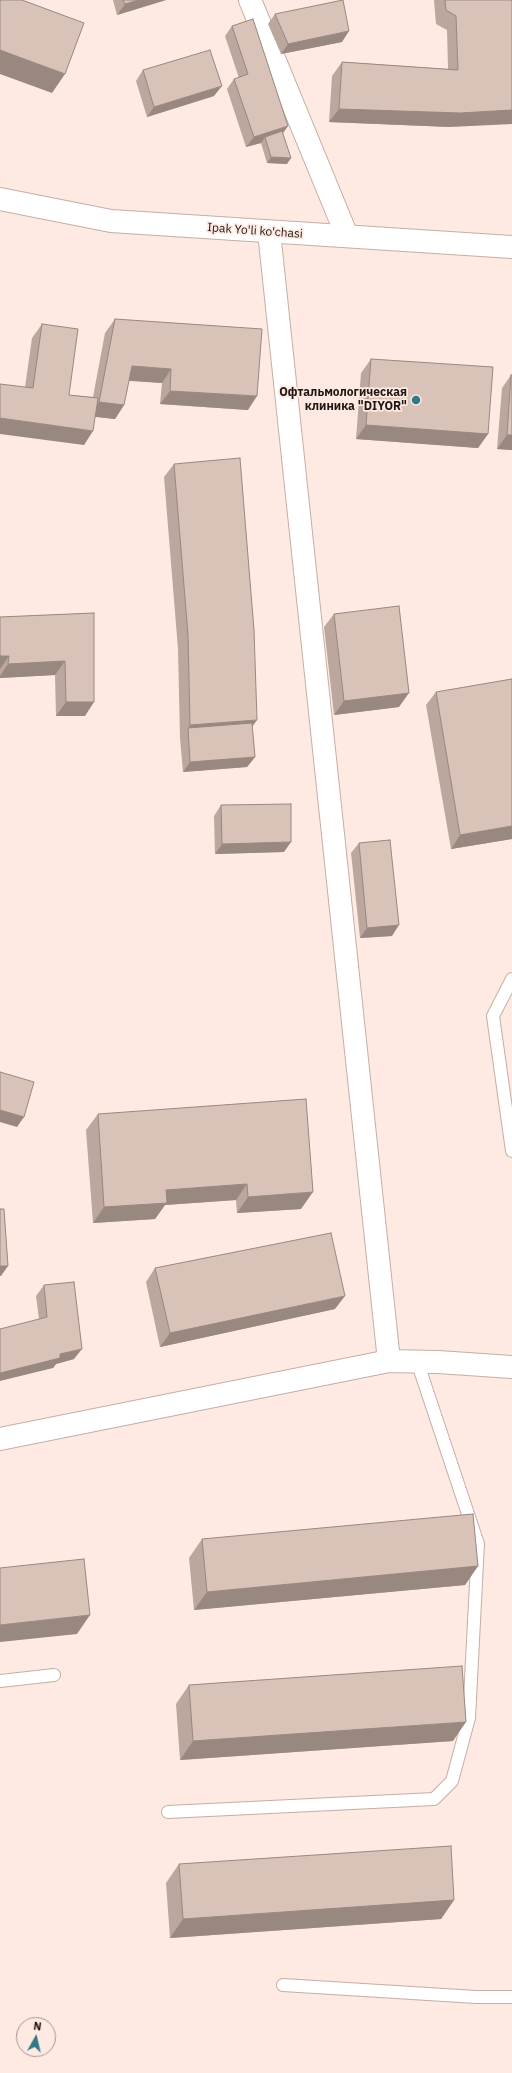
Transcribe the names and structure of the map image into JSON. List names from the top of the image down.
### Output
{
  "streets": {
    "street": ["Ipak Yo'li ko'chasi"]
  },
  "places": ["Офтальмологическая клиника \"DIYOR\""],
  "north": "top"
}
